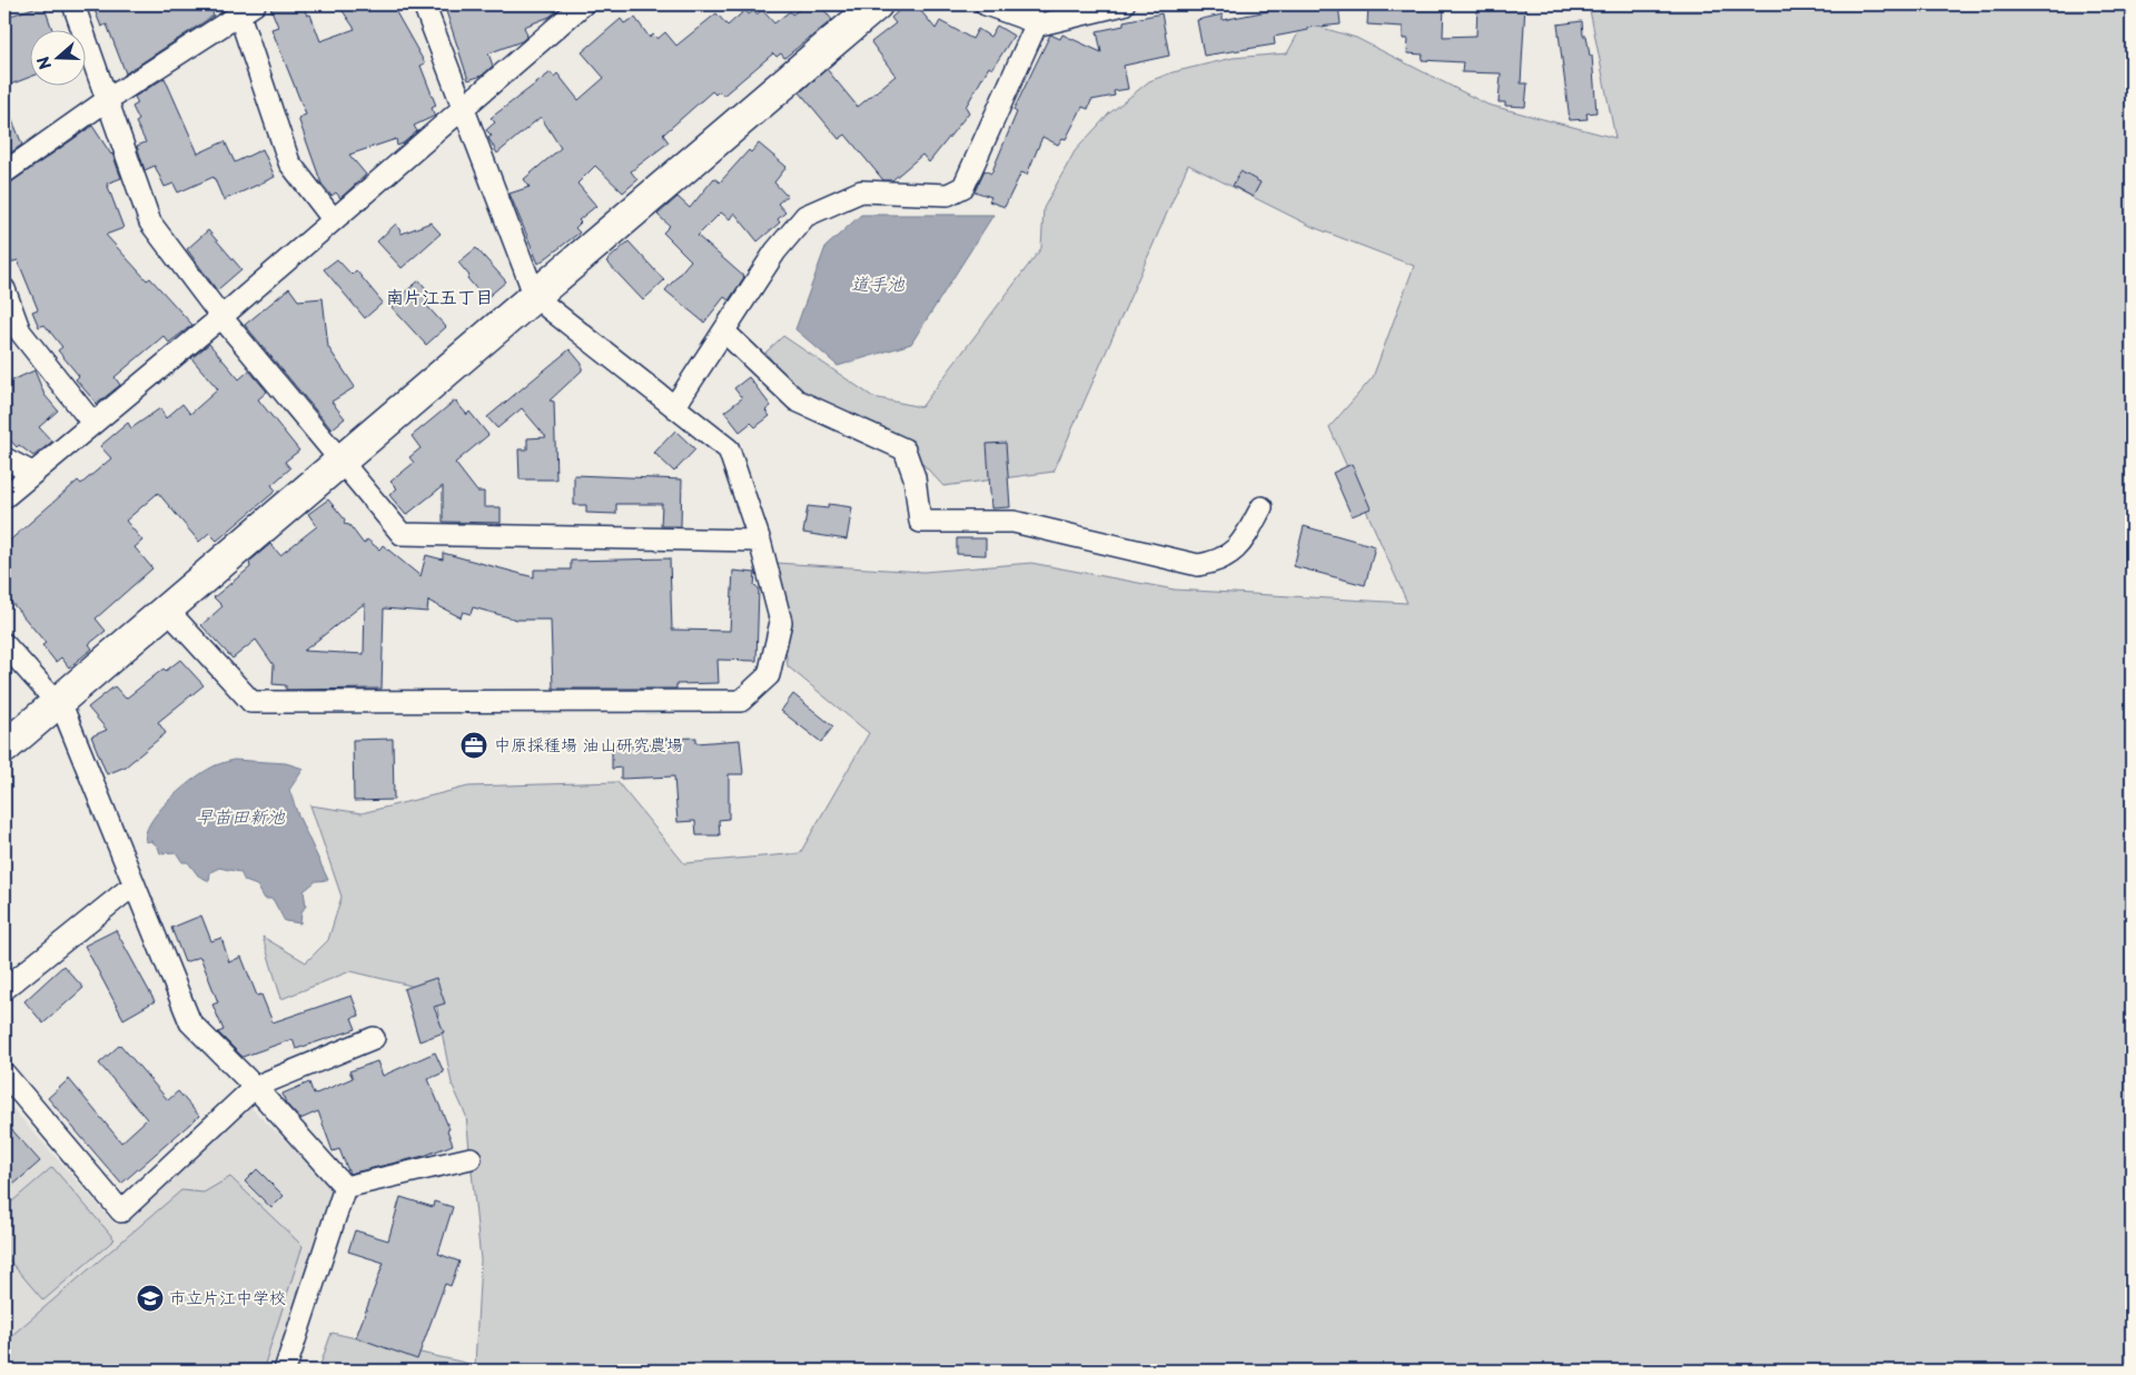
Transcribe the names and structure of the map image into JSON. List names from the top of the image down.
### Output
{
  "districts": ["南片江五丁目"],
  "water": ["道手池", "早苗田新池"],
  "places": {
    "office": ["中原採種場 油山研究農場"],
    "school or university": ["市立片江中学校"]
  },
  "north": "left"
}
